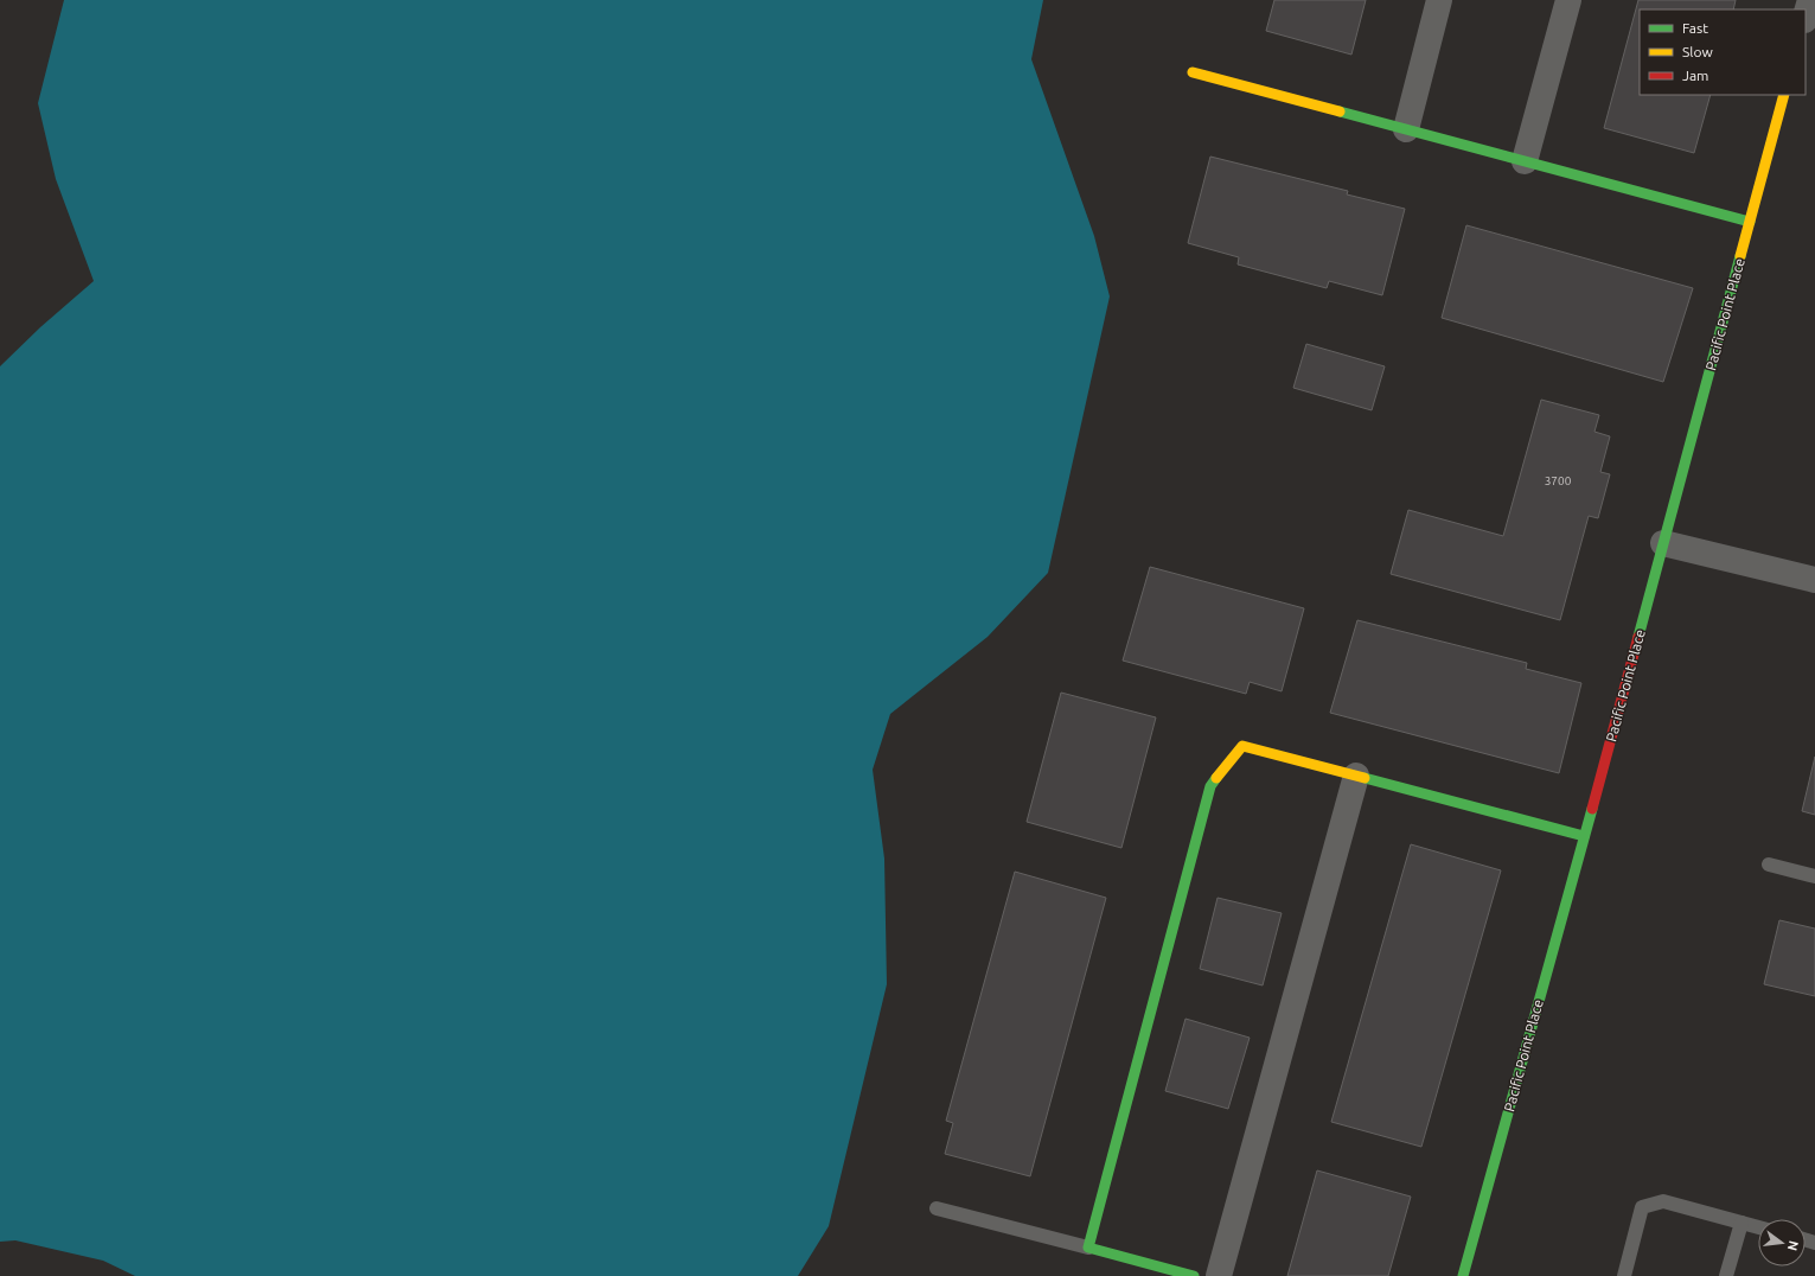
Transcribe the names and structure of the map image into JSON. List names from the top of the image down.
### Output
{
  "streets": {
    "street": ["Pacific Point Place"]
  },
  "house_numbers": ["3700"],
  "legend": ["Fast", "Slow", "Jam"],
  "north": "right"
}
